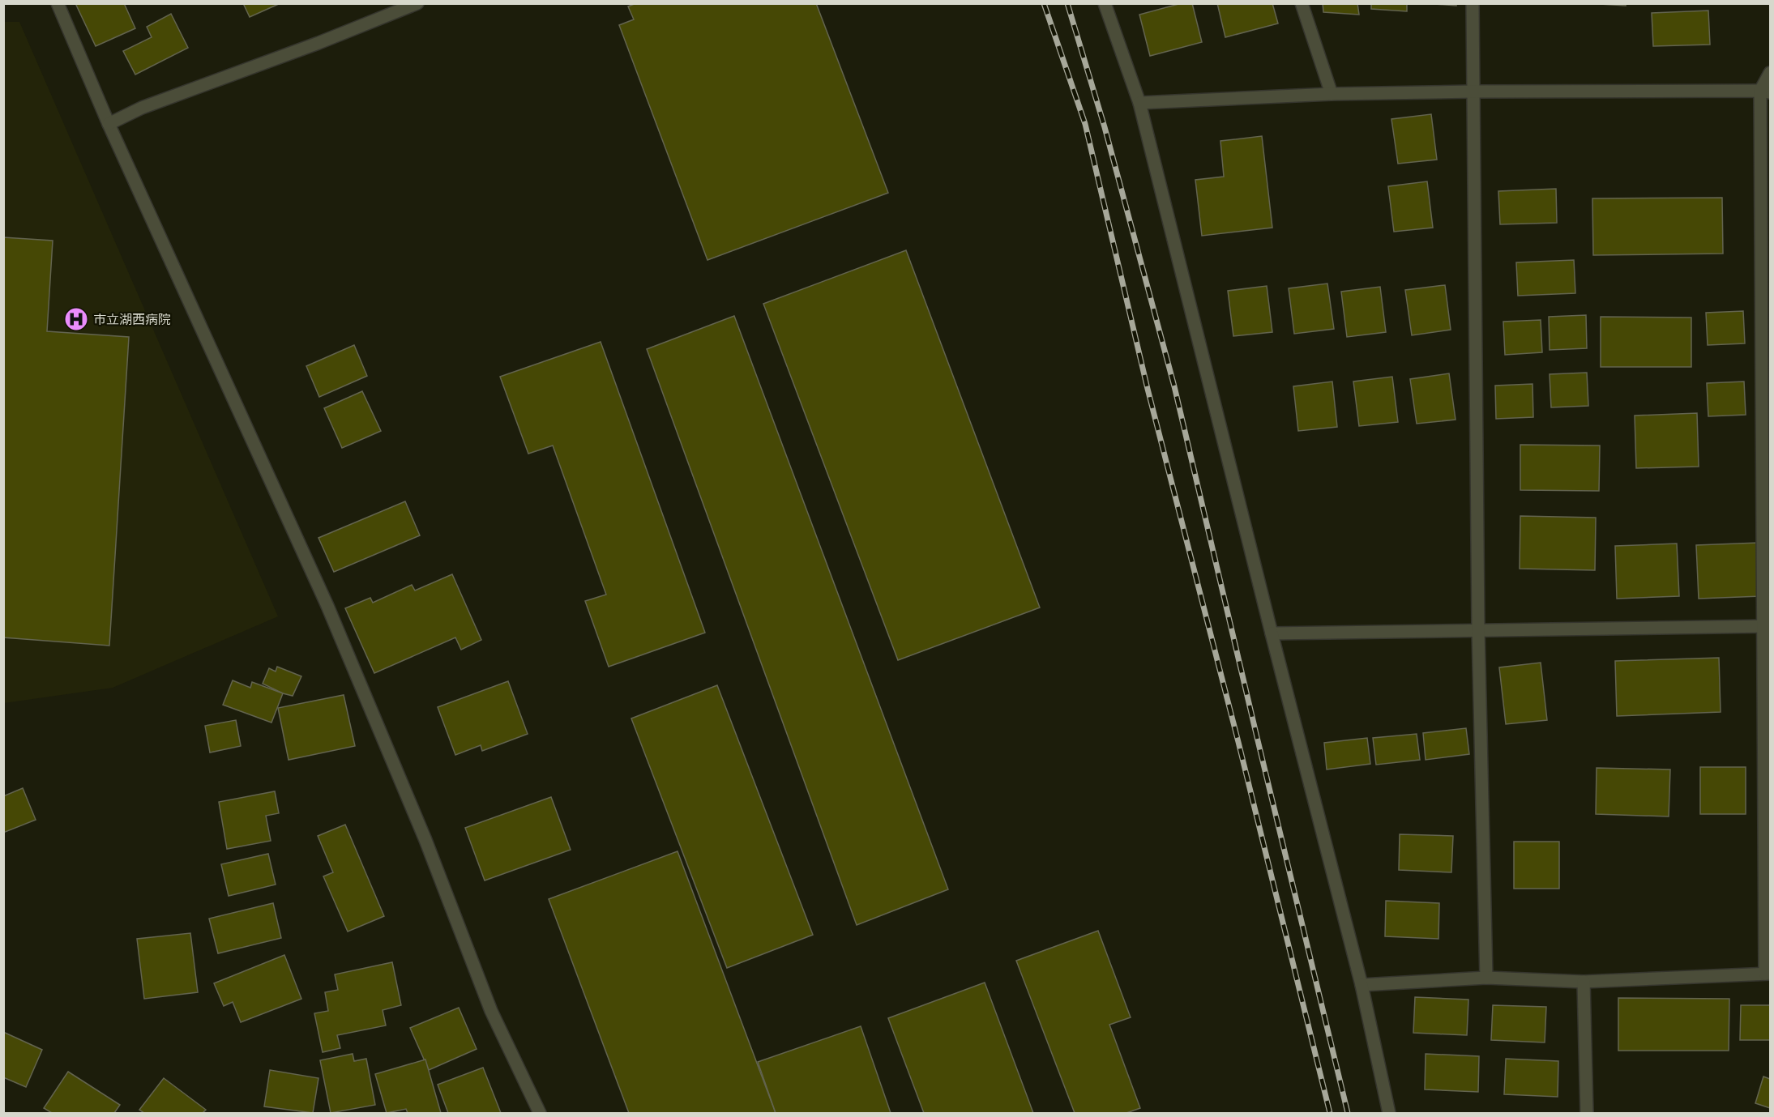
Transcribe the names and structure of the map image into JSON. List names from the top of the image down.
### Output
{
  "places": {
    "hospital": ["市立湖西病院"]
  }
}
